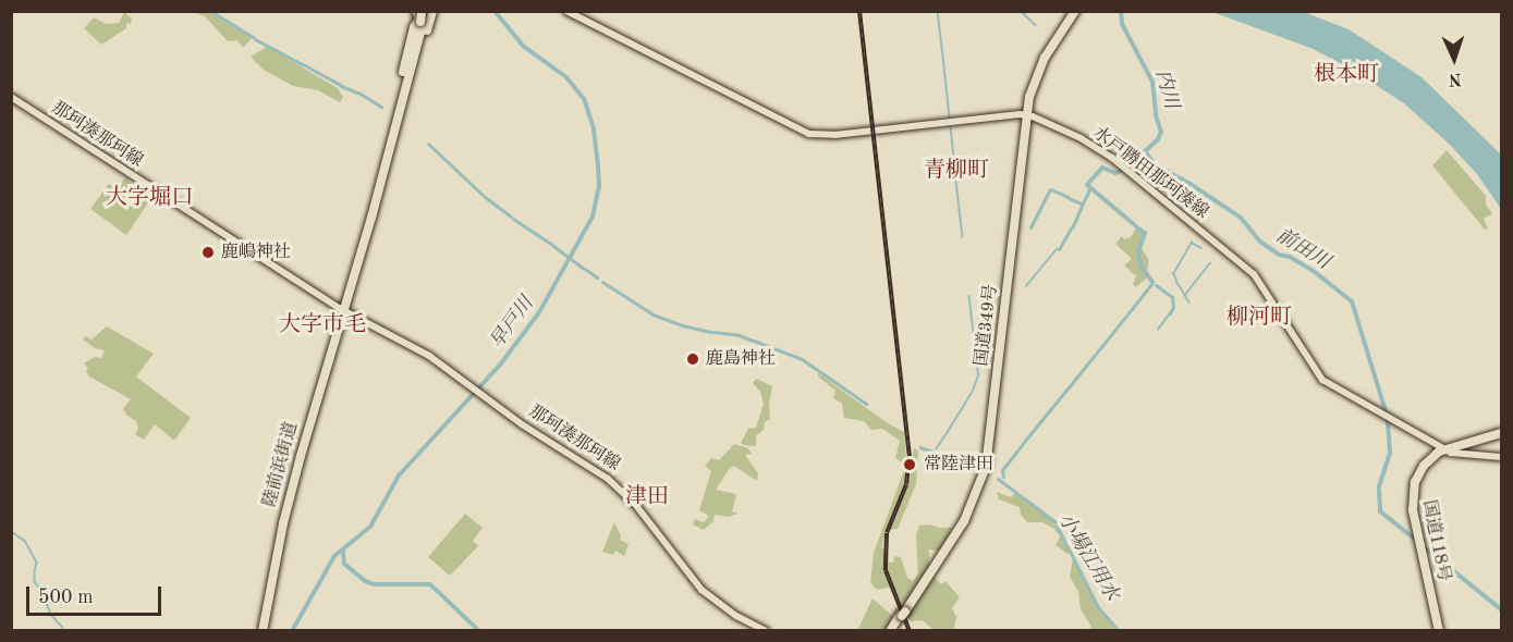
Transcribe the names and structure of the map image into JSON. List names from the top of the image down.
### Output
{
  "streets": {
    "highway": ["国道349号", "陸前浜街道", "国道118号"],
    "main road": ["那珂湊那珂線", "水戸勝田那珂湊線"]
  },
  "crossings": [
    ["那珂湊那珂線", "陸前浜街道"],
    ["水戸勝田那珂湊線", "国道349号"],
    ["水戸勝田那珂湊線", "国道118号"]
  ],
  "districts": [
    "根本町",
    "青柳町",
    "大字堀口",
    "柳河町",
    "大字市毛",
    "津田"
  ],
  "water": [
    "内川",
    "前田川",
    "早戸川",
    "小場江用水"
  ],
  "places": ["鹿嶋神社", "鹿島神社", "常陸津田"],
  "scale_bar": "500 m",
  "north": "bottom"
}
